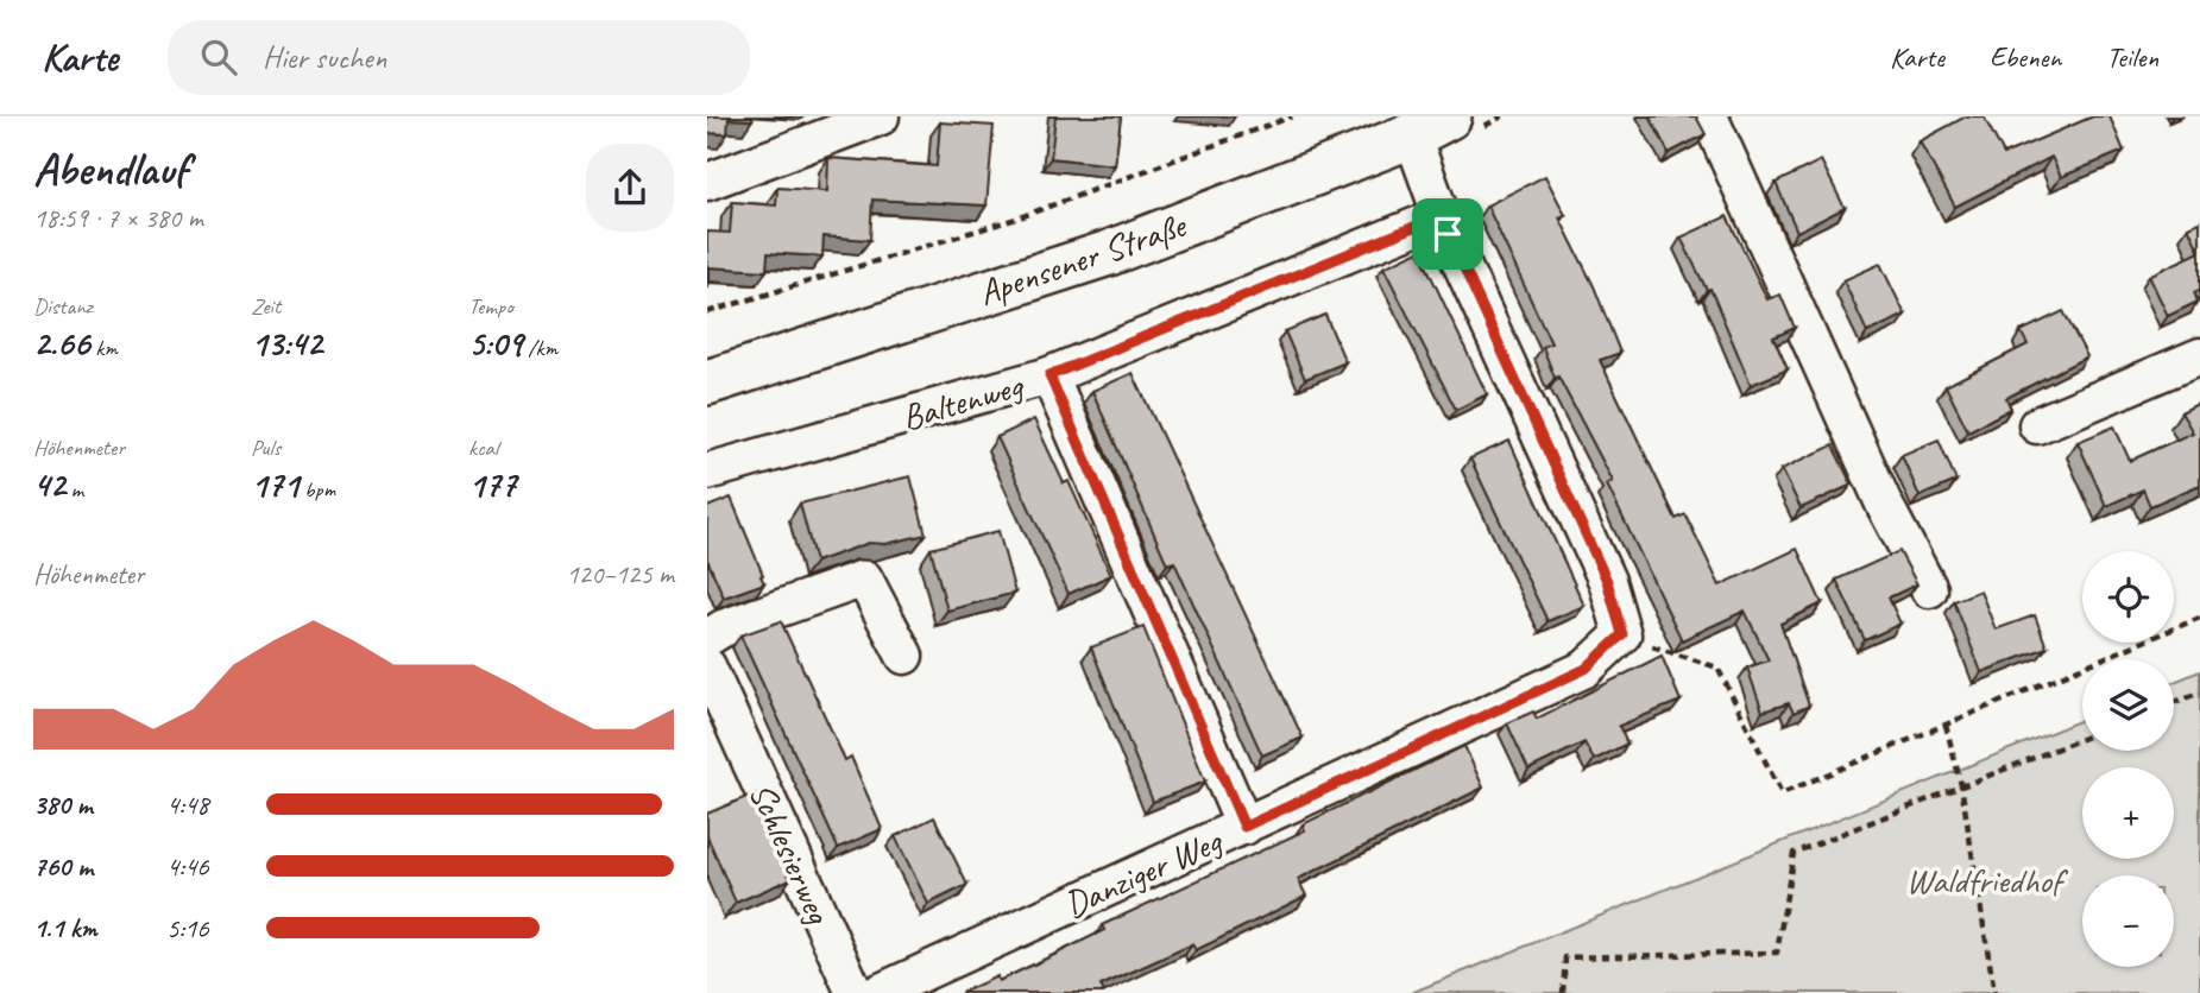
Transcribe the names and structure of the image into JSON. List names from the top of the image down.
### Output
{
  "streets": {
    "main road": ["Apensener Straße"],
    "street": ["Baltenweg", "Schlesierweg", "Danziger Weg"]
  },
  "parks": ["Waldfriedhof"],
  "page": {
    "header": "Karte",
    "search": "Hier suchen",
    "nav": ["Karte", "Ebenen", "Teilen"],
    "heading": ["Abendlauf", "18:59 · 7 × 380 m"],
    "stats": [
      ["Distanz", "2.66 km"],
      ["Zeit", "13:42"],
      ["Tempo", "5:09 /km"],
      ["Höhenmeter", "42 m"],
      ["Puls", "171 bpm"],
      ["kcal", "177"]
    ],
    "chart": ["Höhenmeter", "120–125 m"],
    "map_buttons": ["+", "−"],
    "list": [
      {
        "name": "380 m",
        "note": "4:48"
      },
      {
        "name": "760 m",
        "note": "4:46"
      },
      {
        "name": "1.1 km",
        "note": "5:16"
      }
    ]
  }
}
